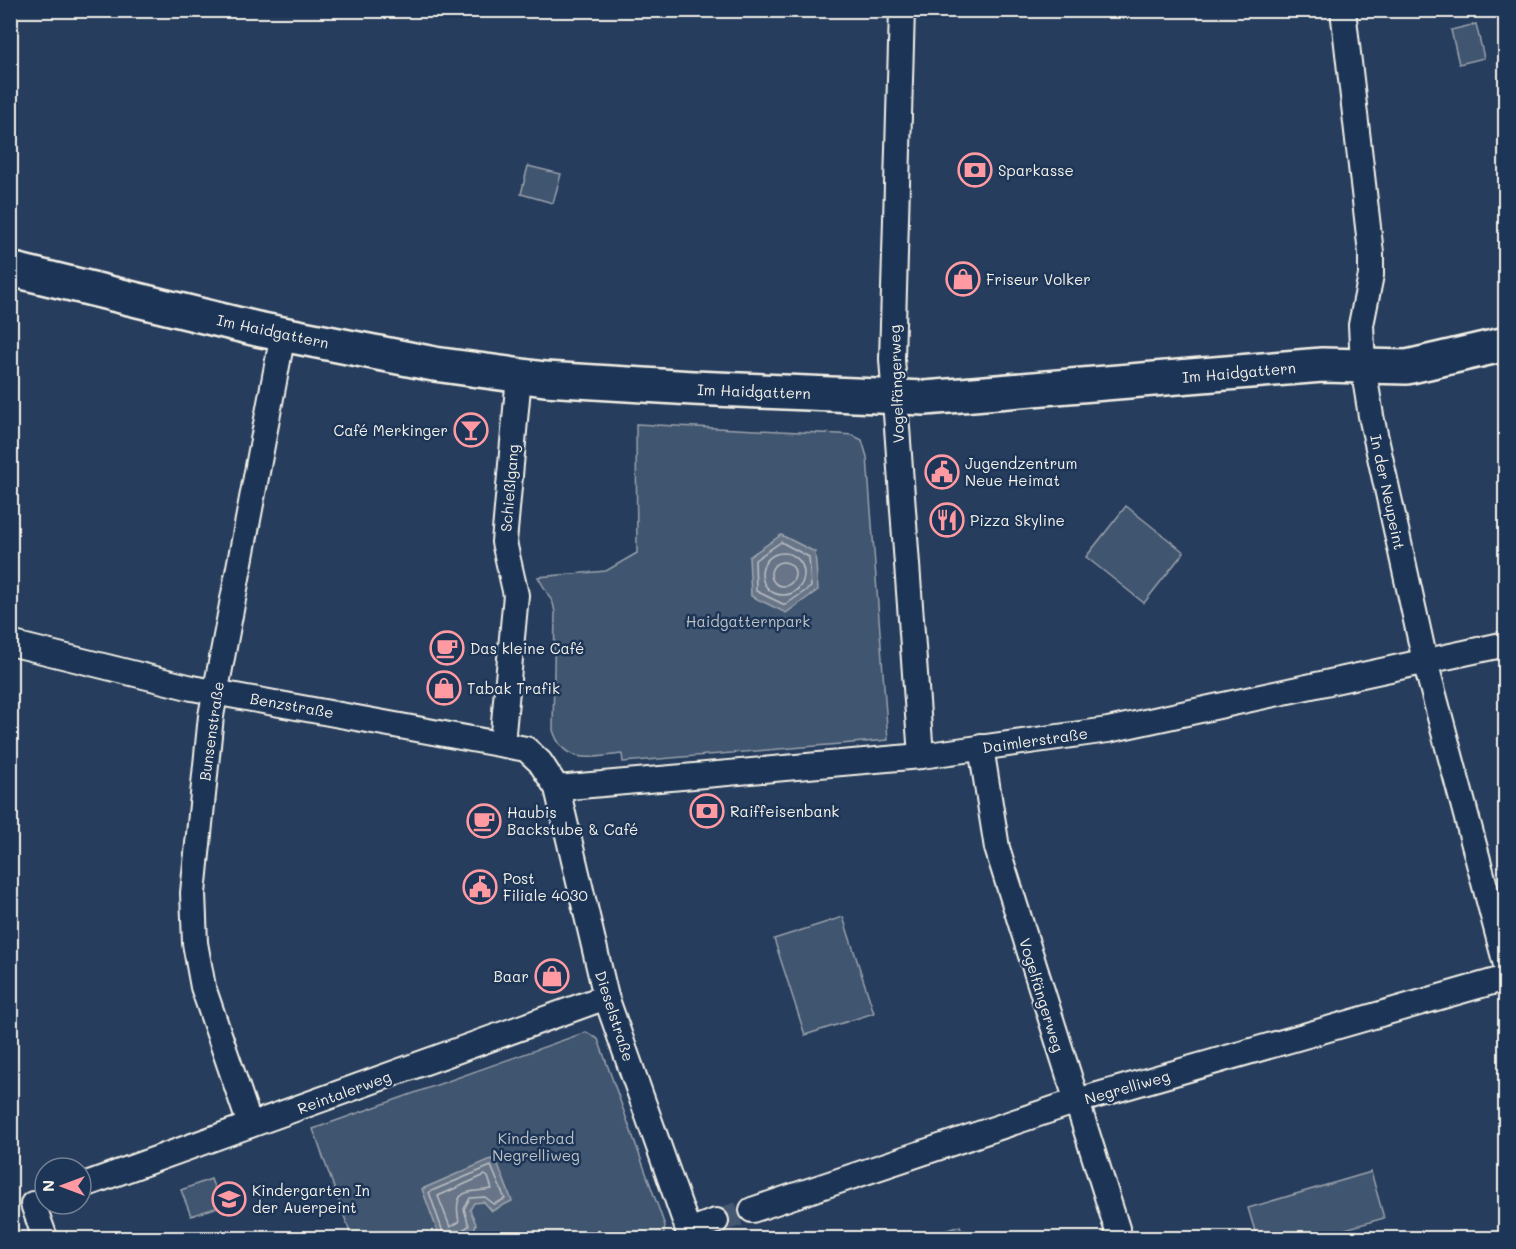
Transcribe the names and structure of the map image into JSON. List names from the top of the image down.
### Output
{
  "streets": {
    "street": [
      "Im Haidgattern",
      "Vogelfängerweg",
      "Schießlgang",
      "In der Neupeint",
      "Benzstraße",
      "Bunsenstraße",
      "Daimlerstraße",
      "Dieselstraße",
      "Negrelliweg",
      "Reintalerweg"
    ]
  },
  "crossings": [
    ["Im Haidgattern", "Vogelfängerweg"],
    ["Im Haidgattern", "Schießlgang"],
    ["Im Haidgattern", "In der Neupeint"],
    ["Im Haidgattern", "Bunsenstraße"],
    ["Vogelfängerweg", "Daimlerstraße"],
    ["Vogelfängerweg", "Negrelliweg"],
    ["Schießlgang", "Benzstraße"],
    ["In der Neupeint", "Daimlerstraße"],
    ["Benzstraße", "Bunsenstraße"],
    ["Benzstraße", "Daimlerstraße"],
    ["Benzstraße", "Dieselstraße"],
    ["Bunsenstraße", "Reintalerweg"],
    ["Daimlerstraße", "Dieselstraße"],
    ["Dieselstraße", "Reintalerweg"]
  ],
  "parks": ["Haidgatternpark", "Kinderbad Negrelliweg"],
  "places": {
    "bank": ["Sparkasse", "Raiffeisenbank"],
    "shop": ["Friseur Volker", "Tabak Trafik", "Baar"],
    "bar": ["Café Merkinger"],
    "public building": ["Jugendzentrum Neue Heimat", "Post Filiale 4030"],
    "restaurant": ["Pizza Skyline"],
    "cafe": ["Das kleine Café", "Haubis Backstube & Café"],
    "school or university": ["Kindergarten In der Auerpeint"]
  },
  "north": "left"
}
